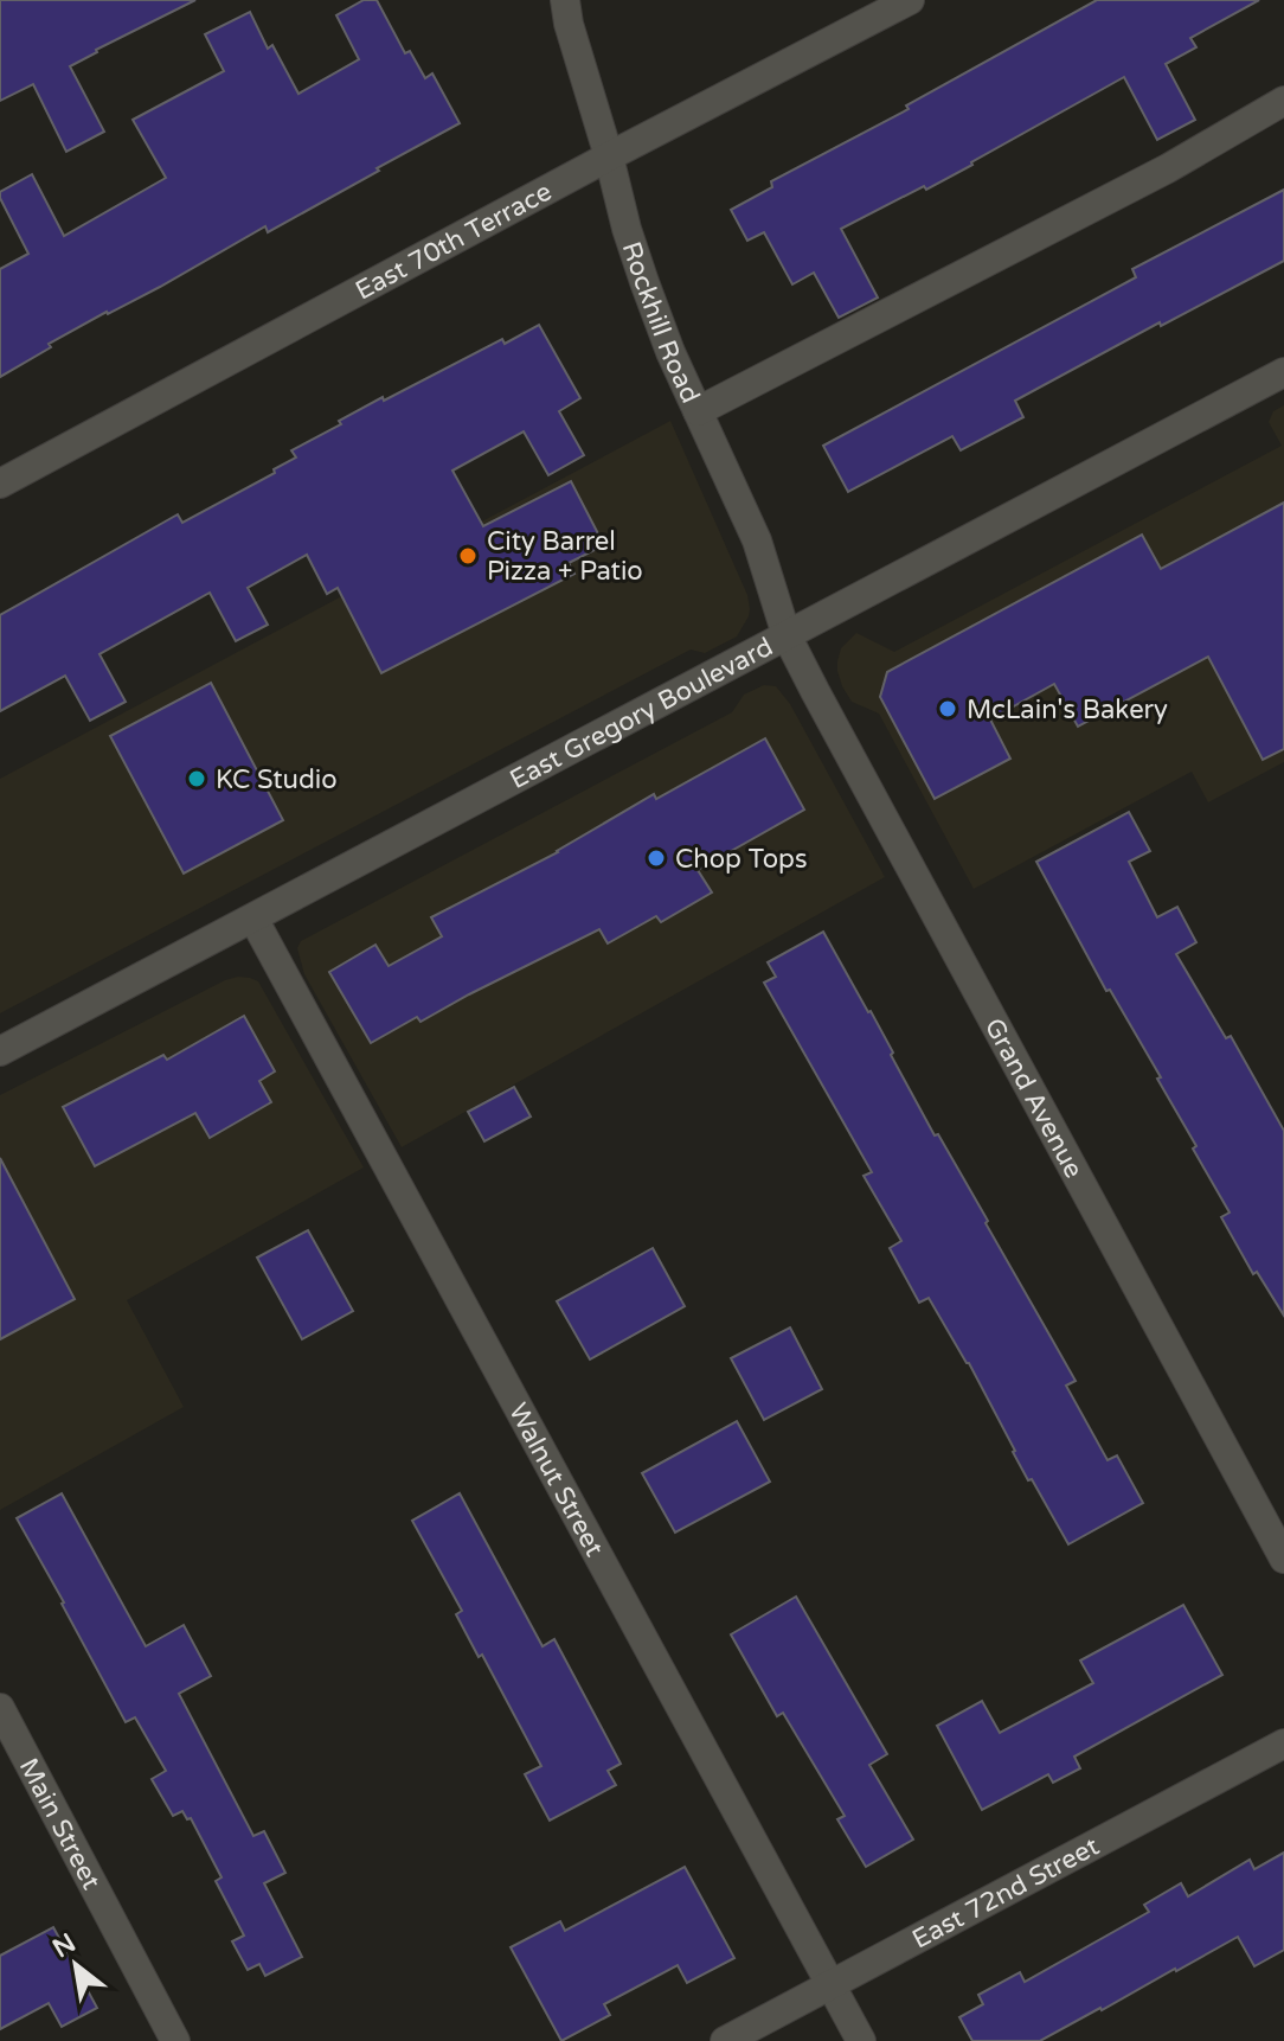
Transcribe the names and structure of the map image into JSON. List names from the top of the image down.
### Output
{
  "streets": {
    "street": [
      "East 70th Terrace",
      "Rockhill Road",
      "East Gregory Boulevard",
      "Grand Avenue",
      "Walnut Street",
      "Main Street",
      "East 72nd Street"
    ]
  },
  "crossings": [
    ["East 70th Terrace", "Rockhill Road"],
    ["Rockhill Road", "East Gregory Boulevard"],
    ["Rockhill Road", "Grand Avenue"],
    ["East Gregory Boulevard", "Grand Avenue"],
    ["East Gregory Boulevard", "Walnut Street"],
    ["Walnut Street", "East 72nd Street"]
  ],
  "places": [
    "City Barrel Pizza + Patio",
    "McLain's Bakery",
    "KC Studio",
    "Chop Tops"
  ],
  "north": "top left"
}
